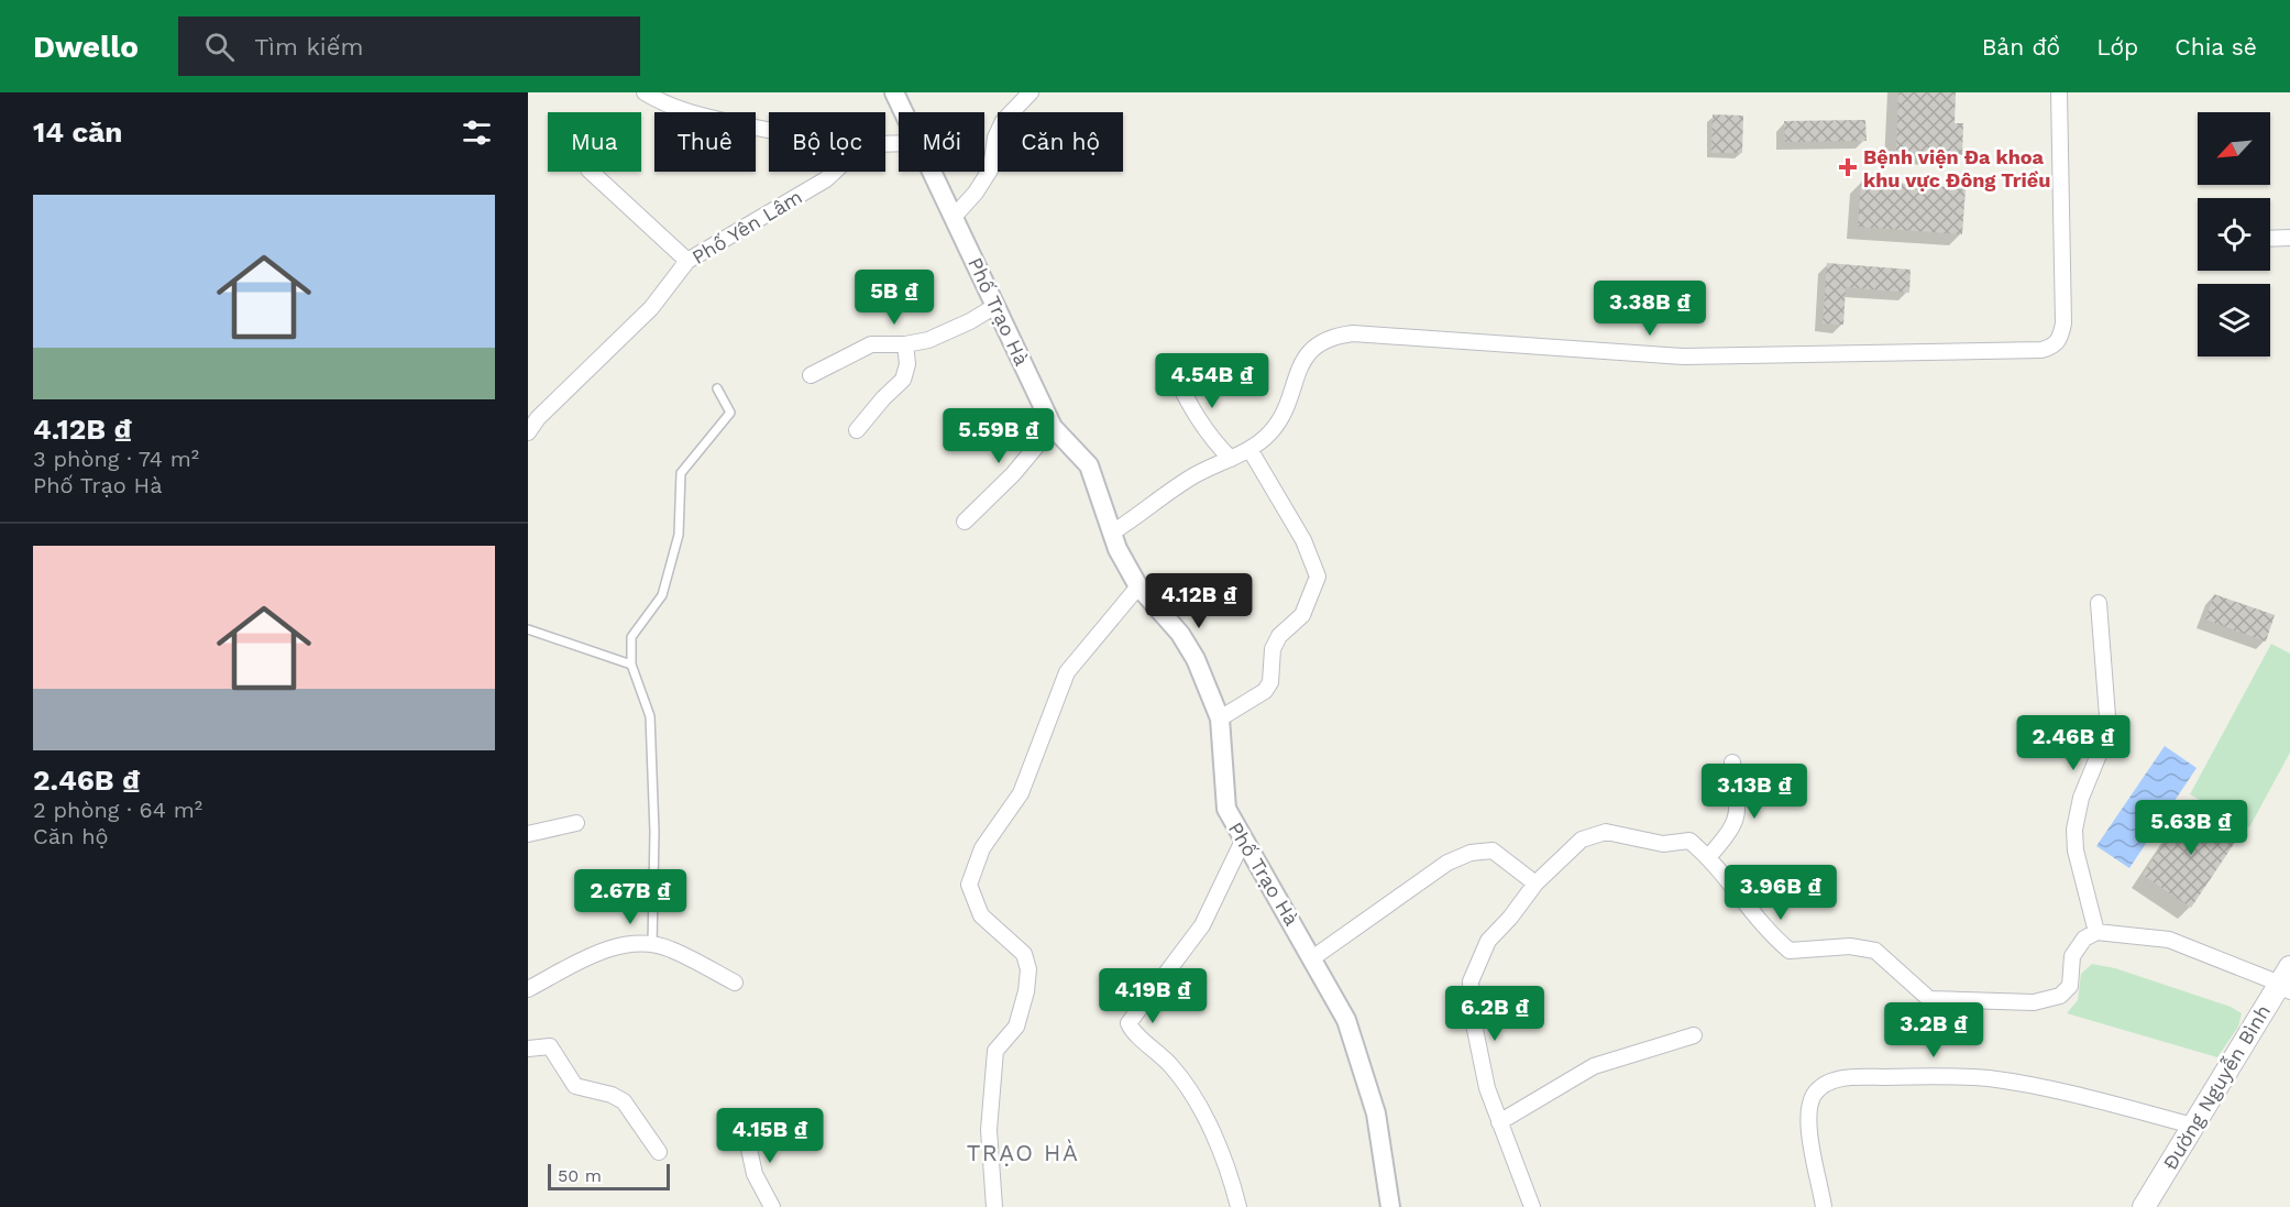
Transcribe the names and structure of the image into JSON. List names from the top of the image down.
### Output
{
  "streets": {
    "main road": ["Đường Nguyễn Bình"],
    "street": ["Phố Yên Lâm", "Phố Trạo Hà"]
  },
  "districts": ["TRẠO HÀ"],
  "places": {
    "health": ["Bệnh viện Đa khoa khu vực Đông Triều"]
  },
  "scale_bar": "50 m",
  "north": "bottom left",
  "page": {
    "header": "Dwello",
    "search": "Tìm kiếm",
    "nav": ["Bản đồ", "Lớp", "Chia sẻ"],
    "heading": "14 căn",
    "chip": [
      "Mua",
      "Thuê",
      "Bộ lọc",
      "Mới",
      "Căn hộ"
    ],
    "list": [
      {
        "name": "4.12B ₫",
        "note": "3 phòng · 74 m² · Phố Trạo Hà"
      },
      {
        "name": "2.46B ₫",
        "note": "2 phòng · 64 m² · Căn hộ"
      }
    ],
    "price": [
      "5B ₫",
      "3.38B ₫",
      "4.54B ₫",
      "5.59B ₫",
      "4.12B ₫",
      "2.46B ₫",
      "3.13B ₫",
      "5.63B ₫",
      "3.96B ₫",
      "2.67B ₫",
      "4.19B ₫",
      "6.2B ₫",
      "3.2B ₫",
      "4.15B ₫"
    ],
    "scale": "50 m"
  }
}
